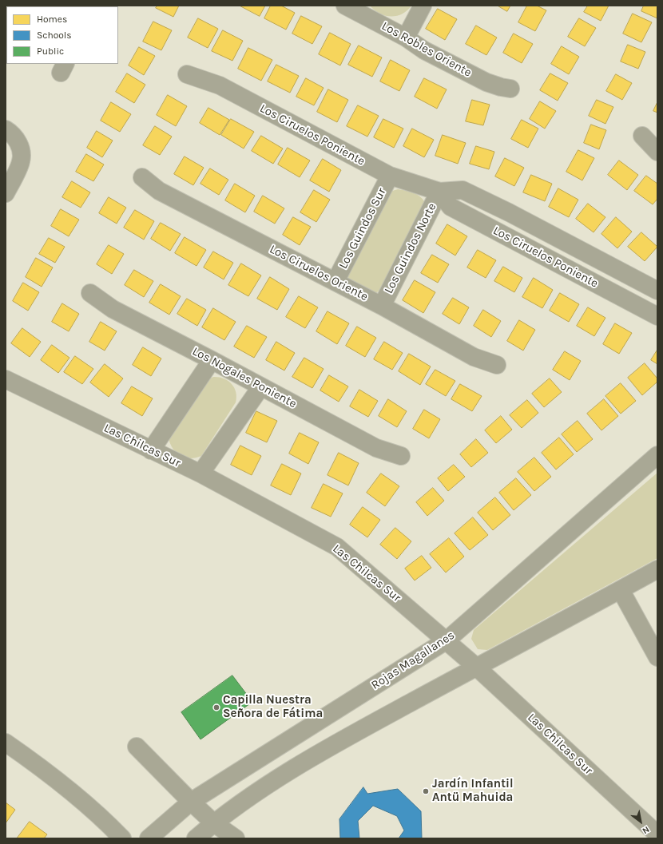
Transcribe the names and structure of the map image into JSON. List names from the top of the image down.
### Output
{
  "streets": {
    "street": [
      "Los Robles Oriente",
      "Los Ciruelos Poniente",
      "Los Guindos Sur",
      "Los Guindos Norte",
      "Los Ciruelos Oriente",
      "Los Nogales Poniente",
      "Las Chilcas Sur",
      "Rojas Magallanes"
    ]
  },
  "crossings": [
    ["Los Ciruelos Poniente", "Los Guindos Sur"],
    ["Los Ciruelos Poniente", "Los Guindos Norte"],
    ["Los Guindos Sur", "Los Ciruelos Oriente"],
    ["Los Guindos Norte", "Los Ciruelos Oriente"],
    ["Las Chilcas Sur", "Rojas Magallanes"]
  ],
  "places": ["Capilla Nuestra Señora de Fátima", "Jardín Infantil Antü Mahuida"],
  "legend": ["Homes", "Schools", "Public"],
  "north": "bottom right"
}
